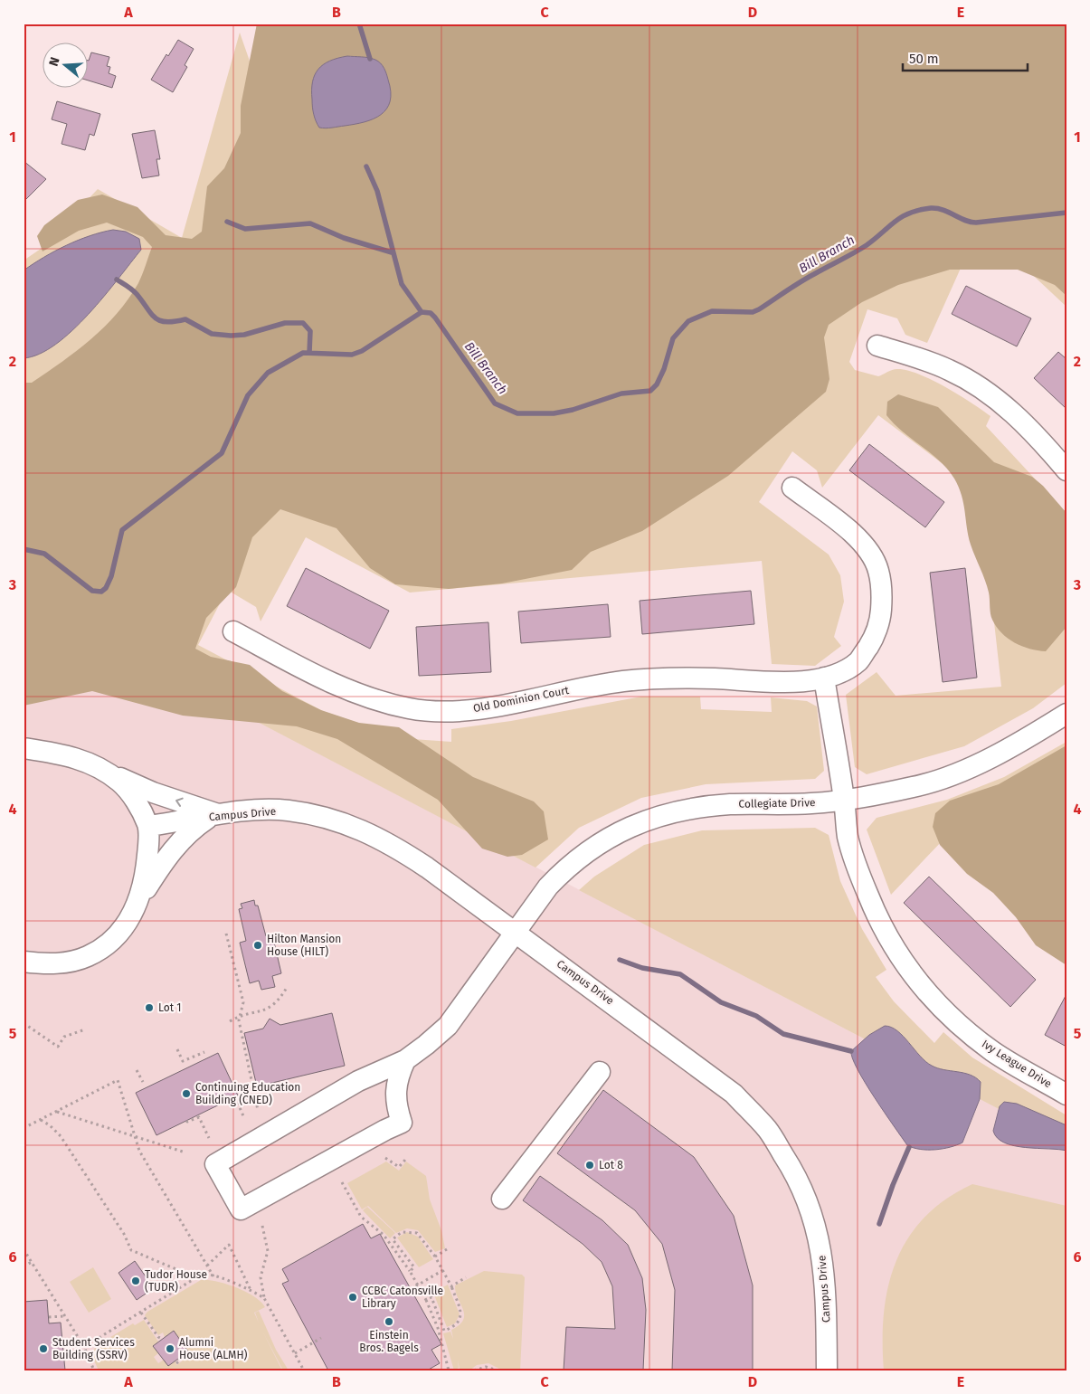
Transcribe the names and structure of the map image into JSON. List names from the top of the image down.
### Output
{
  "streets": {
    "street": [
      "Old Dominion Court",
      "Collegiate Drive",
      "Campus Drive",
      "Ivy League Drive"
    ]
  },
  "crossings": [
    ["Collegiate Drive", "Campus Drive"],
    ["Collegiate Drive", "Ivy League Drive"]
  ],
  "water": ["Bill Branch"],
  "places": [
    "Hilton Mansion House (HILT)",
    "Lot 1",
    "Continuing Education Building (CNED)",
    "Lot 8",
    "Tudor House (TUDR)",
    "CCBC Catonsville Library",
    "Einstein Bros. Bagels",
    "Student Services Building (SSRV)",
    "Alumni House (ALMH)"
  ],
  "scale_bar": "50 m",
  "north": "left",
  "grid": {
    "columns": [
      "A",
      "B",
      "C",
      "D",
      "E"
    ],
    "rows": [
      "1",
      "2",
      "3",
      "4",
      "5",
      "6"
    ]
  }
}
